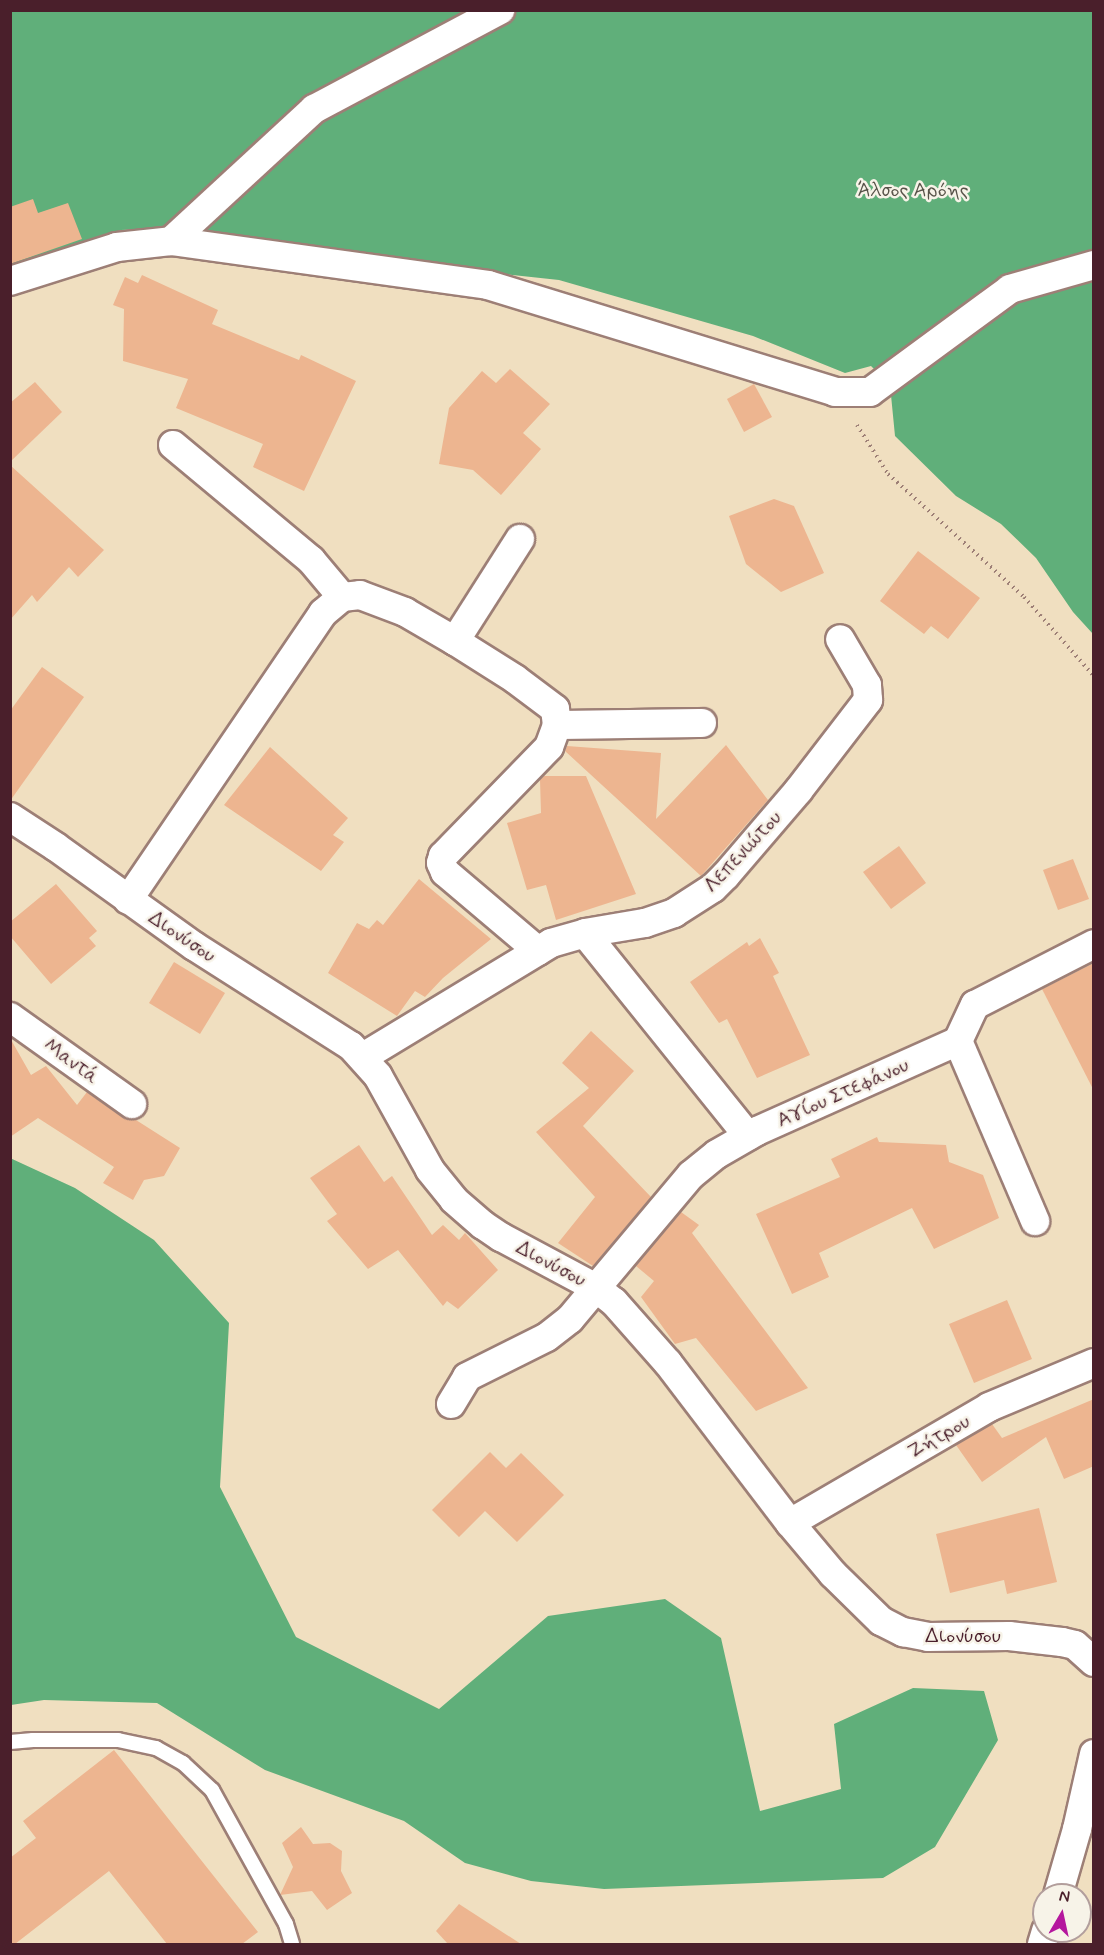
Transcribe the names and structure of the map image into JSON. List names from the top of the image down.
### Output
{
  "streets": {
    "street": [
      "Λεπενιώτου",
      "Διονύσου",
      "Μαντά",
      "Αγίου Στεφάνου",
      "Ζήτρου"
    ]
  },
  "crossings": [
    ["Λεπενιώτου", "Διονύσου"],
    ["Διονύσου", "Αγίου Στεφάνου"],
    ["Διονύσου", "Ζήτρου"]
  ],
  "parks": ["Άλσος Αρόης"],
  "north": "top"
}
